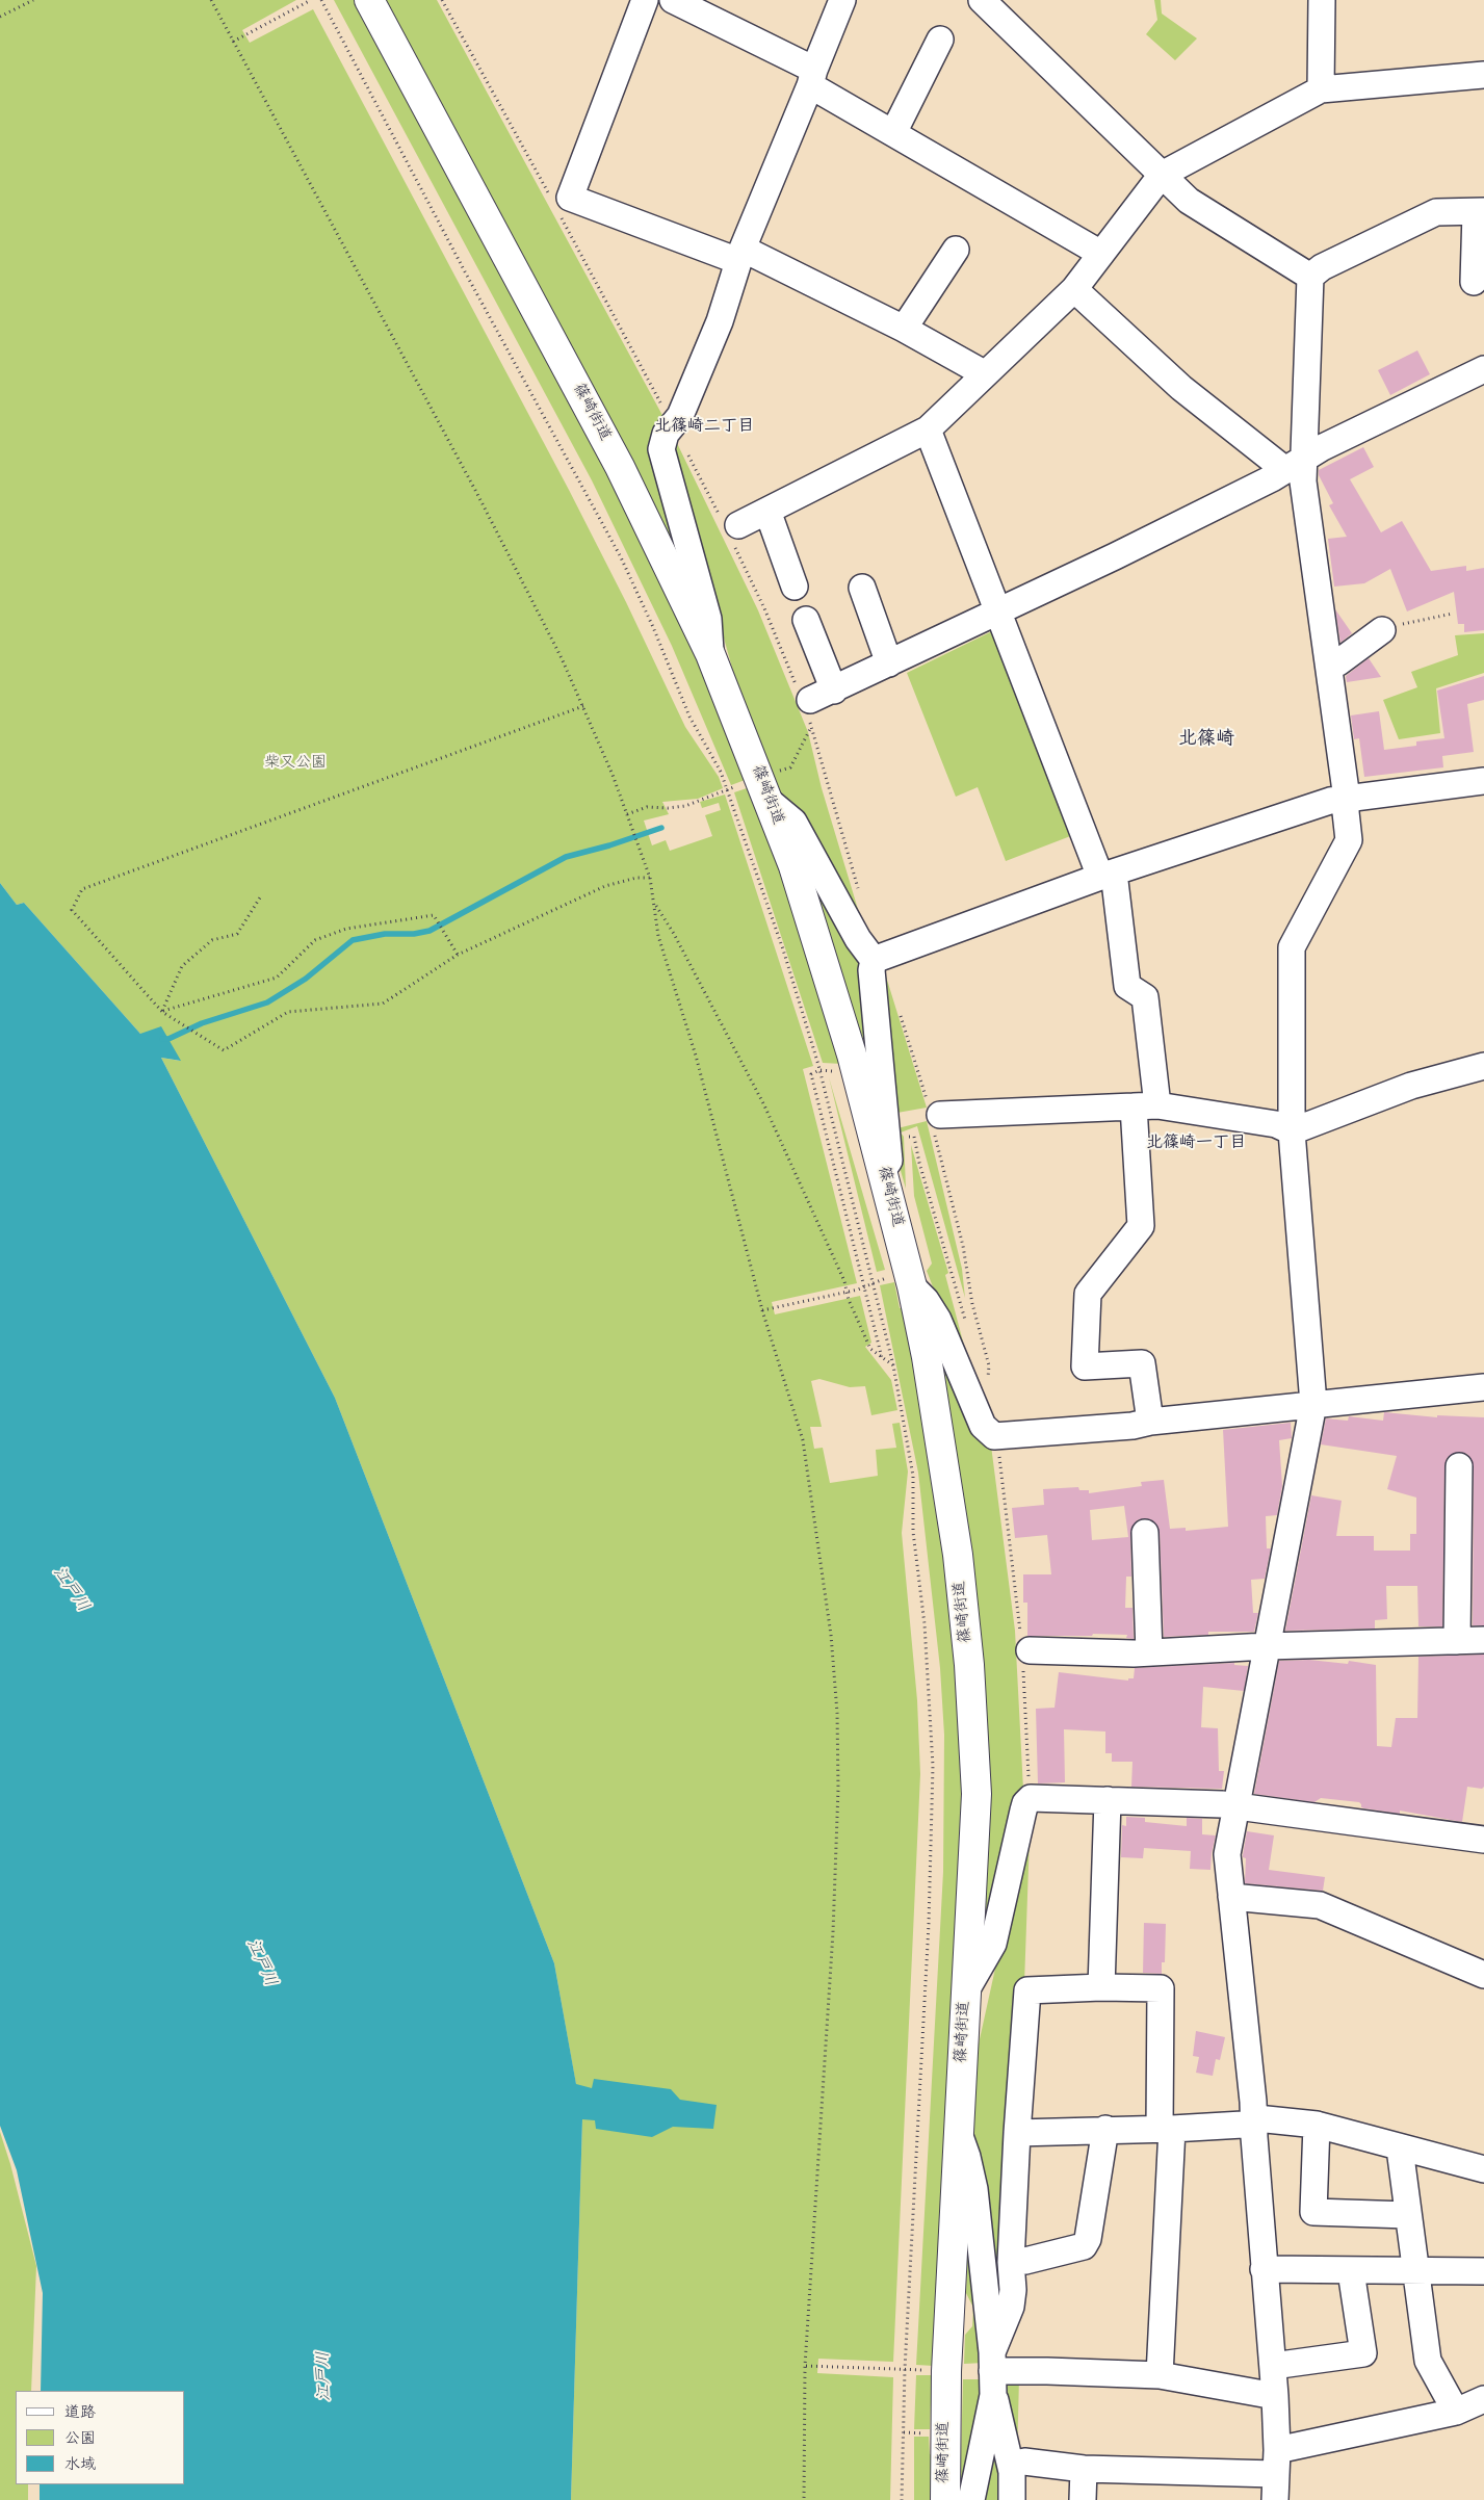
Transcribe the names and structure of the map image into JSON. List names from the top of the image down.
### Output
{
  "streets": {
    "main road": ["篠崎街道"]
  },
  "districts": ["北篠崎二丁目", "北篠崎", "北篠崎一丁目"],
  "water": ["江戸川"],
  "parks": ["柴又公園"],
  "legend": ["道路", "公園", "水域"]
}
